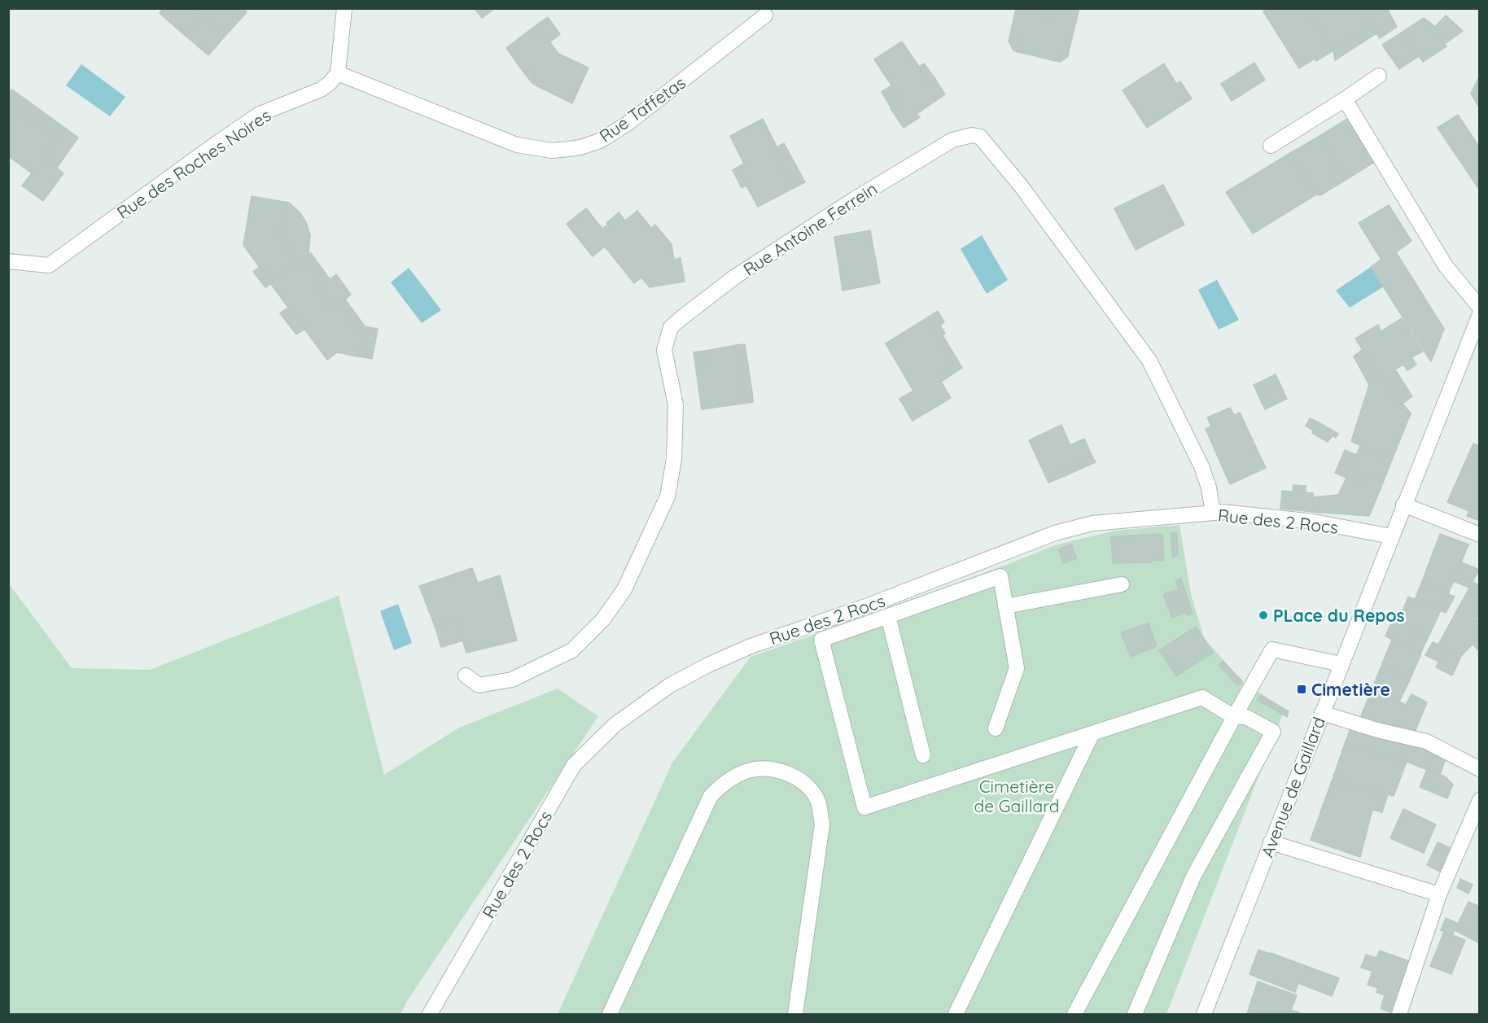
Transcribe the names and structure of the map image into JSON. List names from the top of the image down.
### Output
{
  "streets": {
    "street": [
      "Rue Taffetas",
      "Rue des Roches Noires",
      "Rue Antoine Ferrein",
      "Rue des 2 Rocs",
      "Avenue de Gaillard"
    ]
  },
  "crossings": [
    ["Rue Taffetas", "Rue des Roches Noires"],
    ["Rue Antoine Ferrein", "Rue des 2 Rocs"],
    ["Rue des 2 Rocs", "Avenue de Gaillard"]
  ],
  "parks": ["Cimetière de Gaillard"],
  "places": {
    "other": ["PLace du Repos"],
    "transit": ["Cimetière"]
  }
}
